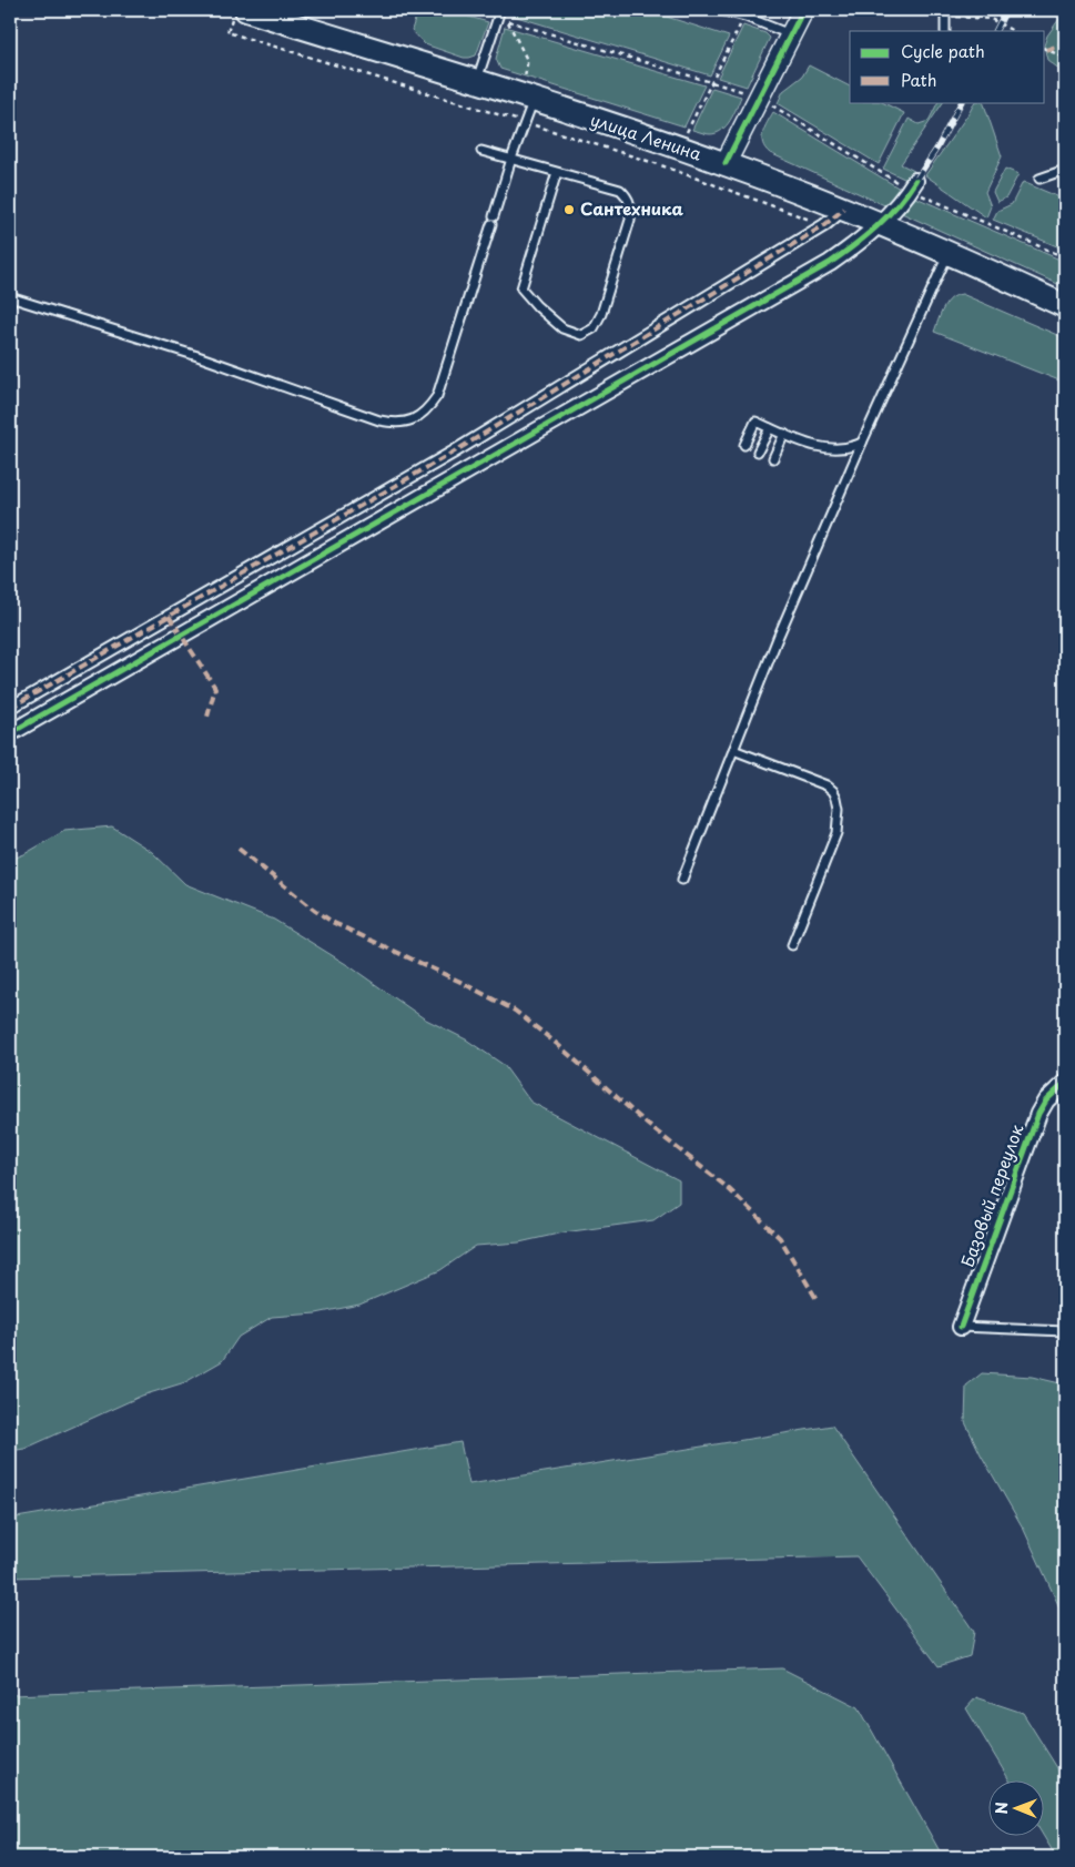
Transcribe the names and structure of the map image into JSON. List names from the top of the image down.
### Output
{
  "streets": {
    "main road": ["улица Ленина"],
    "street": ["Базовый переулок"]
  },
  "places": ["Сантехника"],
  "legend": ["Cycle path", "Path"],
  "north": "left"
}
